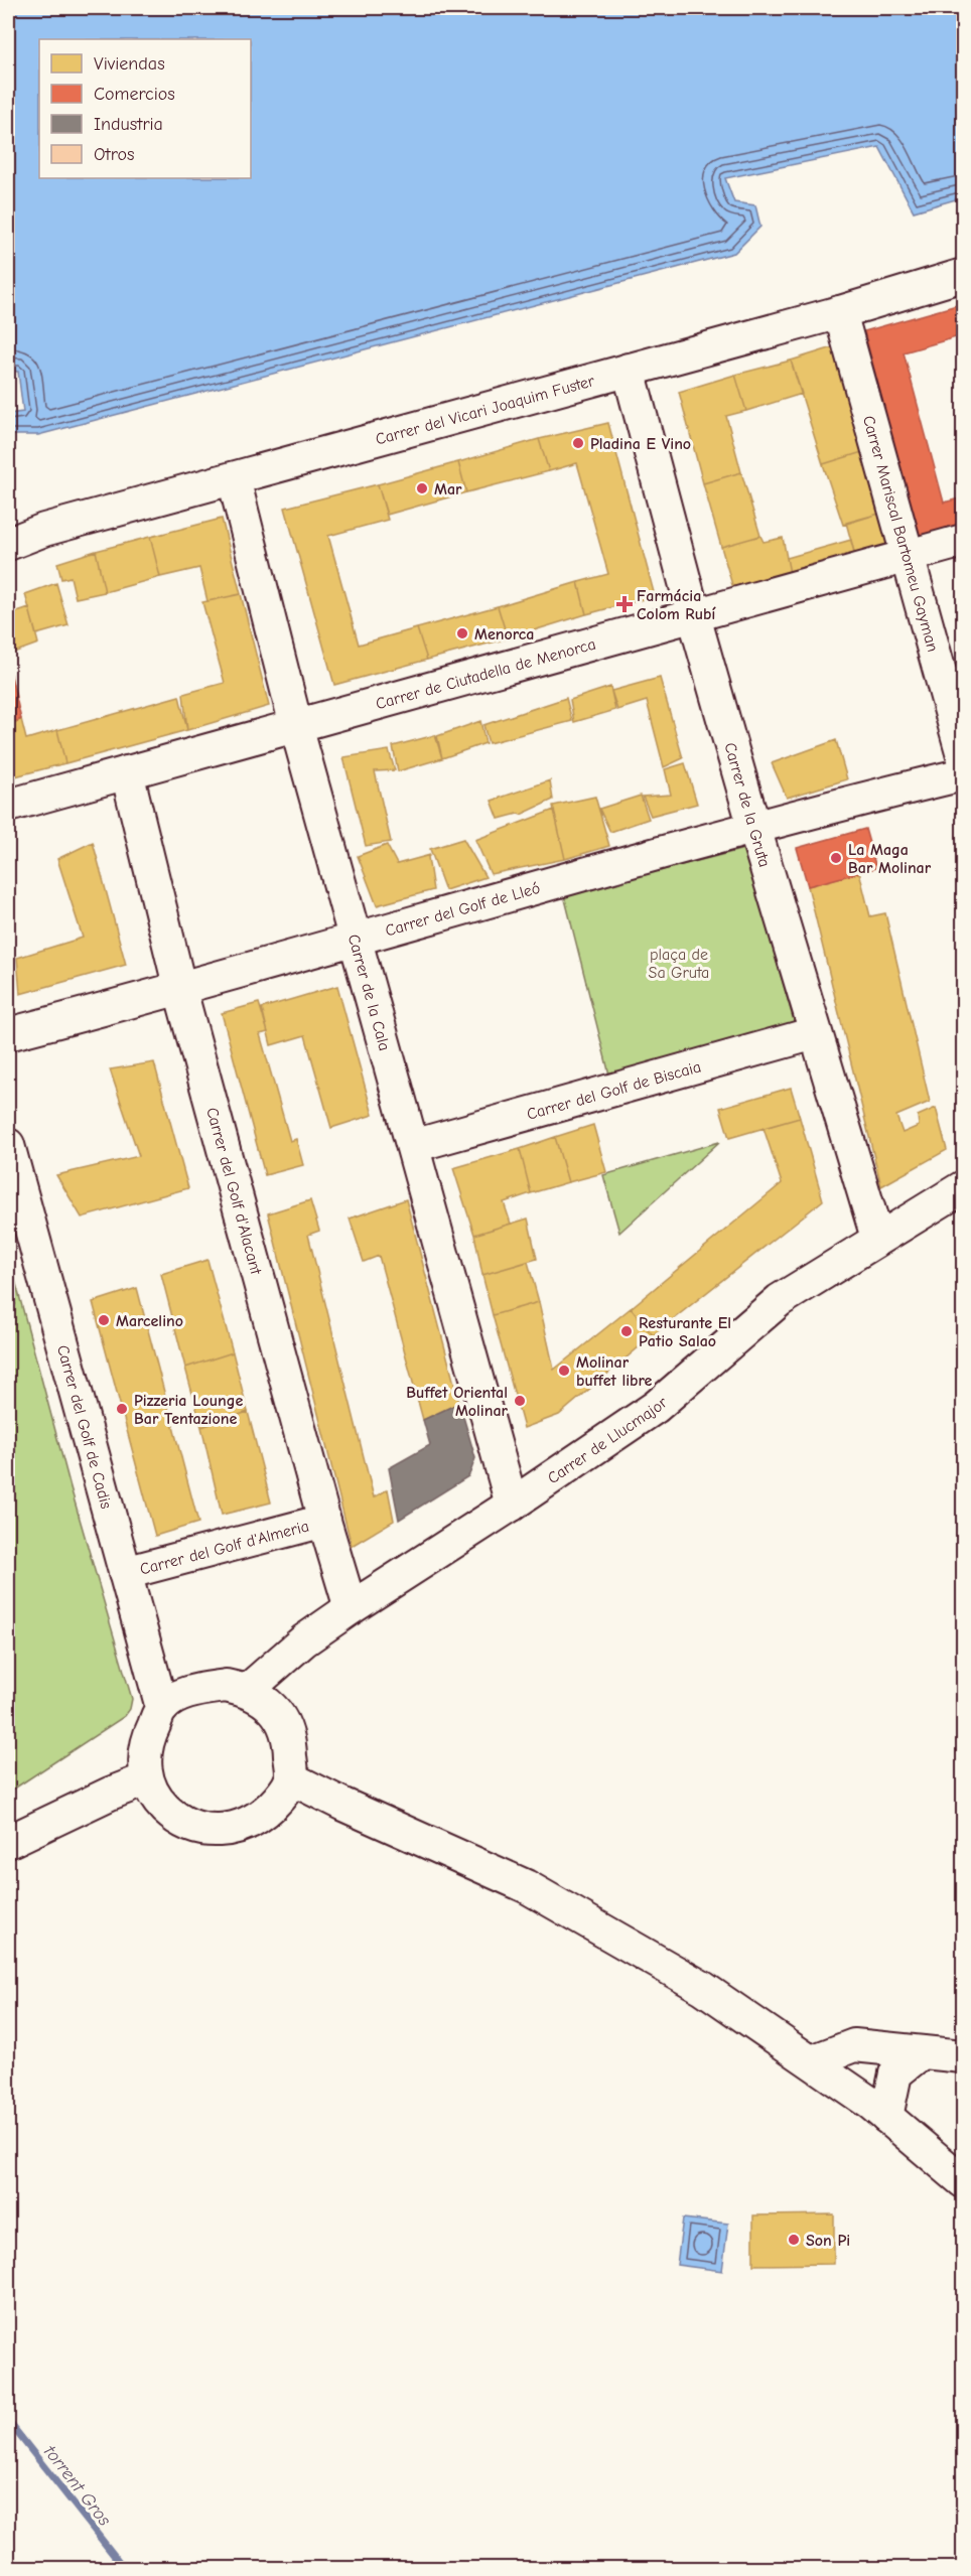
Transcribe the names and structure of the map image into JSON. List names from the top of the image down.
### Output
{
  "streets": {
    "street": [
      "Carrer del Vicari Joaquim Fuster",
      "Carrer Mariscal Bartomeu Gayman",
      "Carrer de Ciutadella de Menorca",
      "Carrer de la Gruta",
      "Carrer del Golf de Lleó",
      "Carrer de la Cala",
      "Carrer del Golf de Biscaia",
      "Carrer del Golf d'Alacant",
      "Carrer del Golf de Cadis",
      "Carrer de Llucmajor",
      "Carrer del Golf d'Almeria"
    ]
  },
  "crossings": [
    ["Carrer del Vicari Joaquim Fuster", "Carrer Mariscal Bartomeu Gayman"],
    ["Carrer del Vicari Joaquim Fuster", "Carrer de la Gruta"],
    ["Carrer del Vicari Joaquim Fuster", "Carrer de la Cala"],
    ["Carrer Mariscal Bartomeu Gayman", "Carrer de Ciutadella de Menorca"],
    ["Carrer de Ciutadella de Menorca", "Carrer de la Gruta"],
    ["Carrer de Ciutadella de Menorca", "Carrer de la Cala"],
    ["Carrer de Ciutadella de Menorca", "Carrer del Golf d'Alacant"],
    ["Carrer de la Gruta", "Carrer del Golf de Lleó"],
    ["Carrer de la Gruta", "Carrer del Golf de Biscaia"],
    ["Carrer de la Gruta", "Carrer de Llucmajor"],
    ["Carrer del Golf de Lleó", "Carrer de la Cala"],
    ["Carrer del Golf de Lleó", "Carrer del Golf d'Alacant"],
    ["Carrer de la Cala", "Carrer del Golf de Biscaia"],
    ["Carrer de la Cala", "Carrer de Llucmajor"],
    ["Carrer del Golf d'Alacant", "Carrer de Llucmajor"],
    ["Carrer del Golf d'Alacant", "Carrer del Golf d'Almeria"],
    ["Carrer del Golf de Cadis", "Carrer de Llucmajor"],
    ["Carrer del Golf de Cadis", "Carrer del Golf d'Almeria"]
  ],
  "water": ["torrent Gros"],
  "parks": ["plaça de Sa Gruta"],
  "places": {
    "other": [
      "Pladina E Vino",
      "Mar",
      "Menorca",
      "La Maga Bar Molinar",
      "Marcelino",
      "Resturante El Patio Salao",
      "Molinar buffet libre",
      "Buffet Oriental Molinar",
      "Pizzeria Lounge Bar Tentazione",
      "Son Pi"
    ],
    "health": ["Farmácia Colom Rubí"]
  },
  "legend": [
    "Viviendas",
    "Comercios",
    "Industria",
    "Otros"
  ]
}
